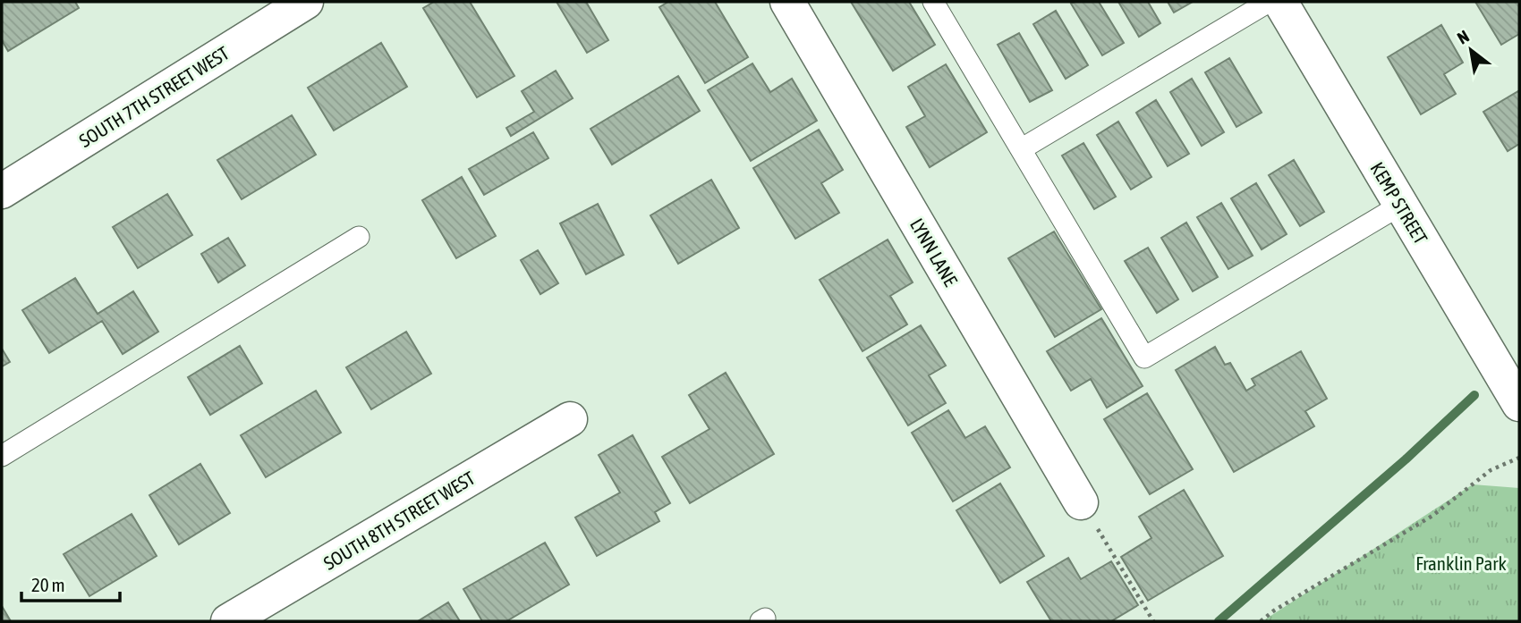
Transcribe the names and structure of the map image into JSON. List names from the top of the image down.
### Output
{
  "streets": {
    "street": [
      "SOUTH 7TH STREET WEST",
      "KEMP STREET",
      "LYNN LANE",
      "SOUTH 8TH STREET WEST"
    ]
  },
  "parks": ["Franklin Park"],
  "scale_bar": "20 m",
  "north": "top left"
}
